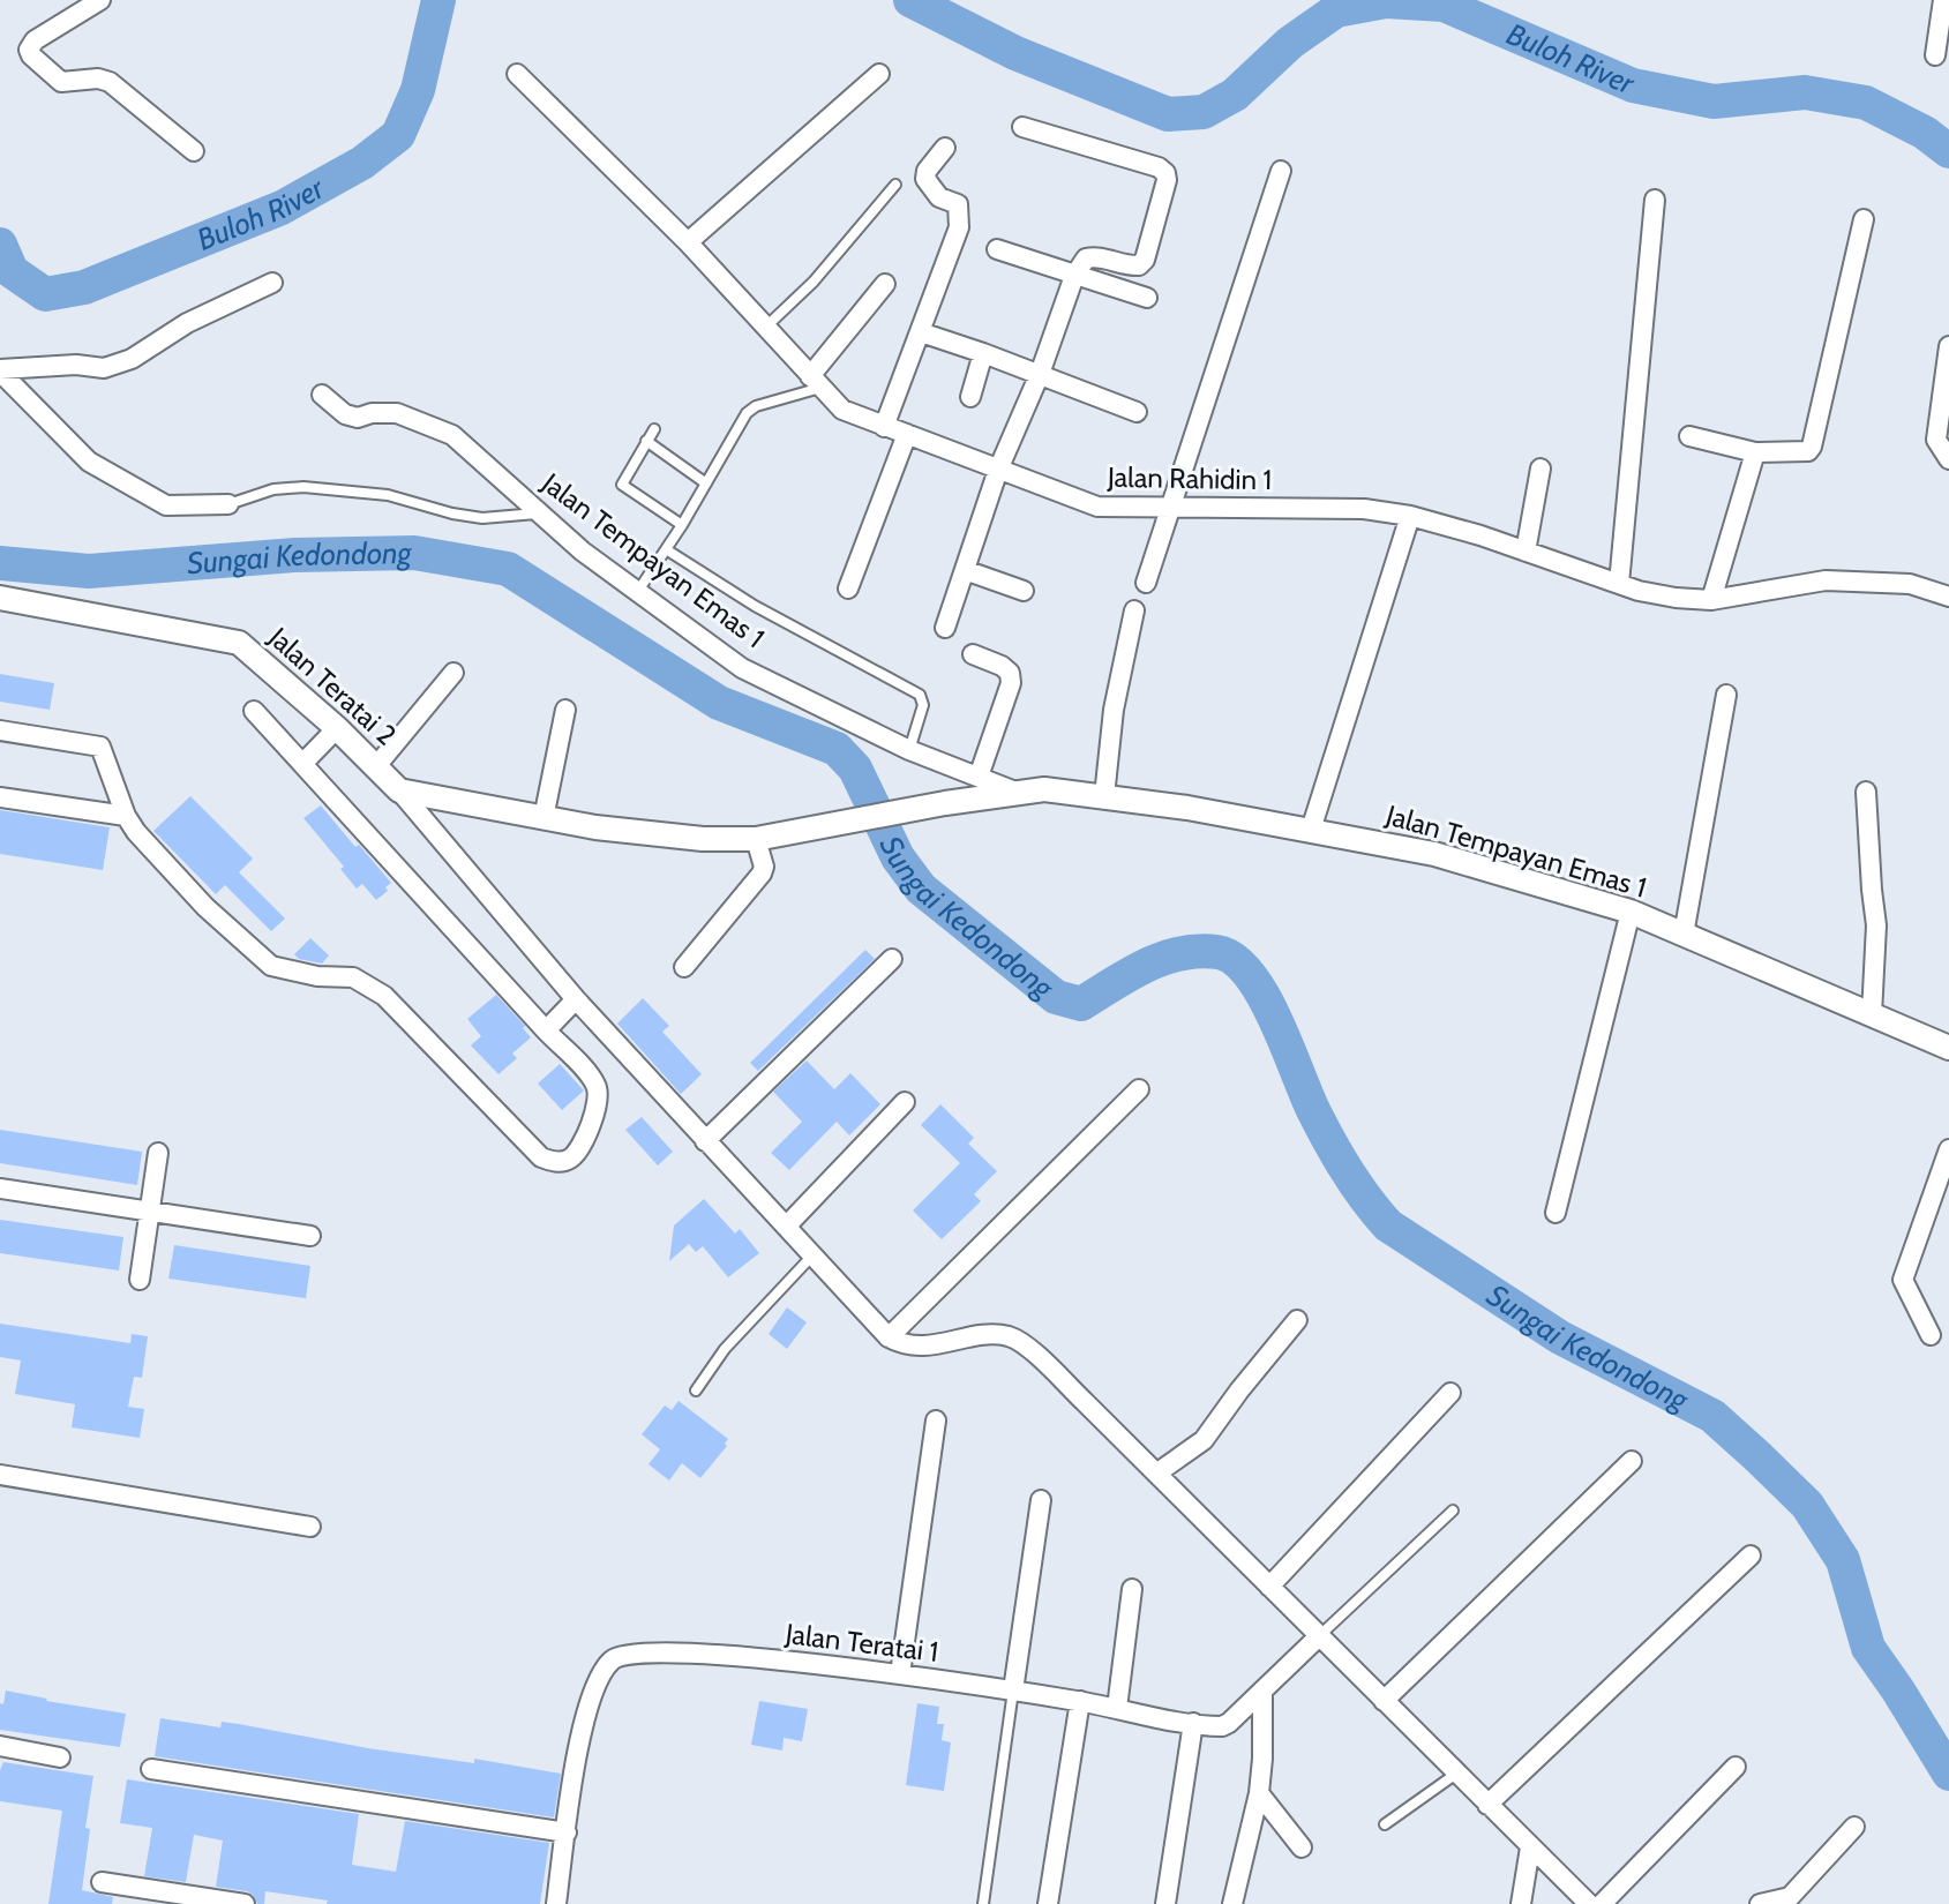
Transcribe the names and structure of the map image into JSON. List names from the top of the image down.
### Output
{
  "streets": {
    "street": [
      "Jalan Rahidin 1",
      "Jalan Tempayan Emas 1",
      "Jalan Teratai 2",
      "Jalan Teratai 1"
    ]
  },
  "crossings": [
    ["Jalan Tempayan Emas 1", "Jalan Teratai 2"]
  ],
  "water": ["Buloh River", "Sungai Kedondong"]
}
